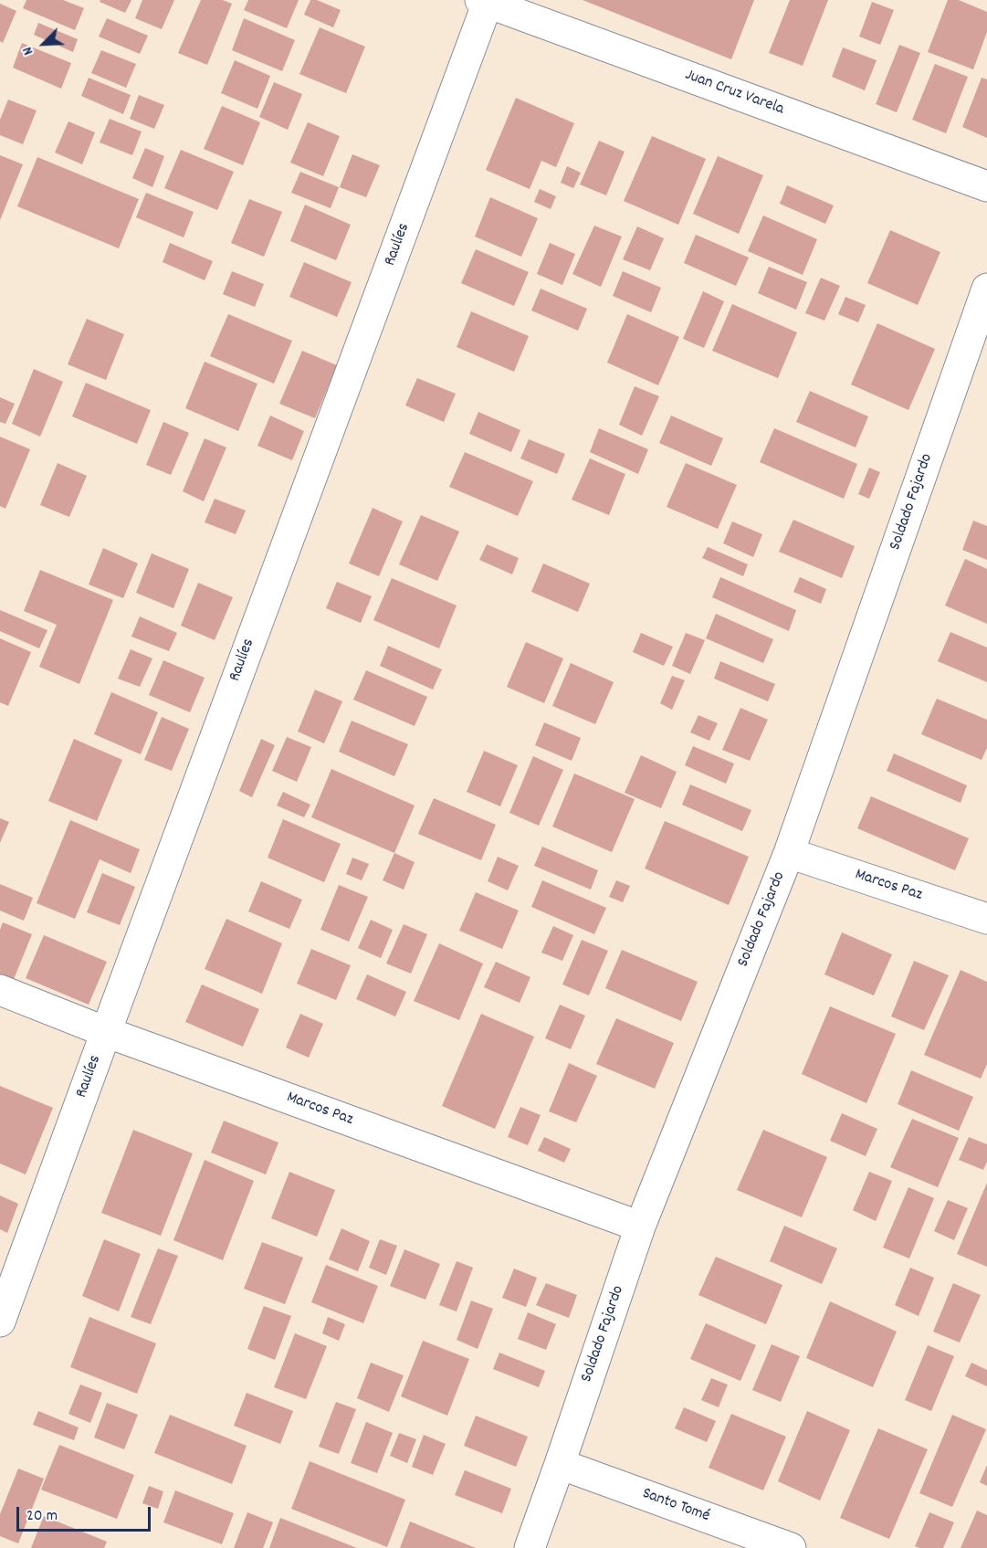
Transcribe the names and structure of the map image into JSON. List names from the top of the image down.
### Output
{
  "streets": {
    "street": [
      "Juan Cruz Varela",
      "Raulíes",
      "Soldado Fajardo",
      "Marcos Paz",
      "Santo Tomé"
    ]
  },
  "crossings": [
    ["Juan Cruz Varela", "Raulíes"],
    ["Raulíes", "Marcos Paz"],
    ["Soldado Fajardo", "Marcos Paz"],
    ["Soldado Fajardo", "Santo Tomé"]
  ],
  "scale_bar": "20 m",
  "north": "bottom left"
}
